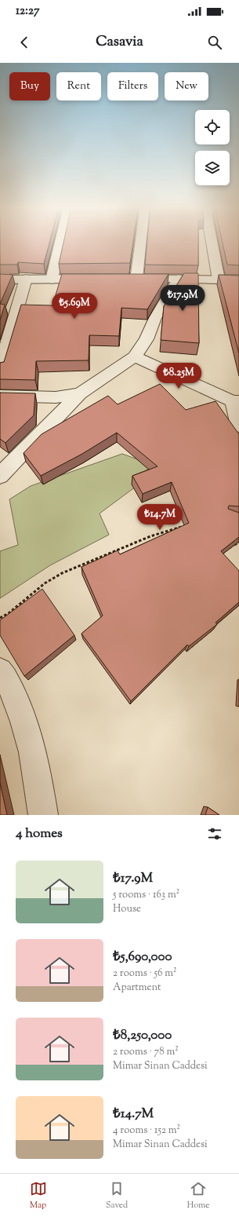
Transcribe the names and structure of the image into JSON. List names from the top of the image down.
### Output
{
  "page": {
    "status": "12:27",
    "header": "Casavia",
    "chip": [
      "Buy",
      "Rent",
      "Filters",
      "New"
    ],
    "price": [
      "₺17.9M",
      "₺5.69M",
      "₺8.25M",
      "₺14.7M"
    ],
    "heading": "4 homes",
    "list": [
      {
        "name": "₺17.9M",
        "note": "5 rooms · 163 m² · House"
      },
      {
        "name": "₺5,690,000",
        "note": "2 rooms · 56 m² · Apartment"
      },
      {
        "name": "₺8,250,000",
        "note": "2 rooms · 78 m² · Mimar Sinan Caddesi"
      },
      {
        "name": "₺14.7M",
        "note": "4 rooms · 152 m² · Mimar Sinan Caddesi"
      }
    ],
    "tabs": ["Map", "Saved", "Home"]
  }
}
